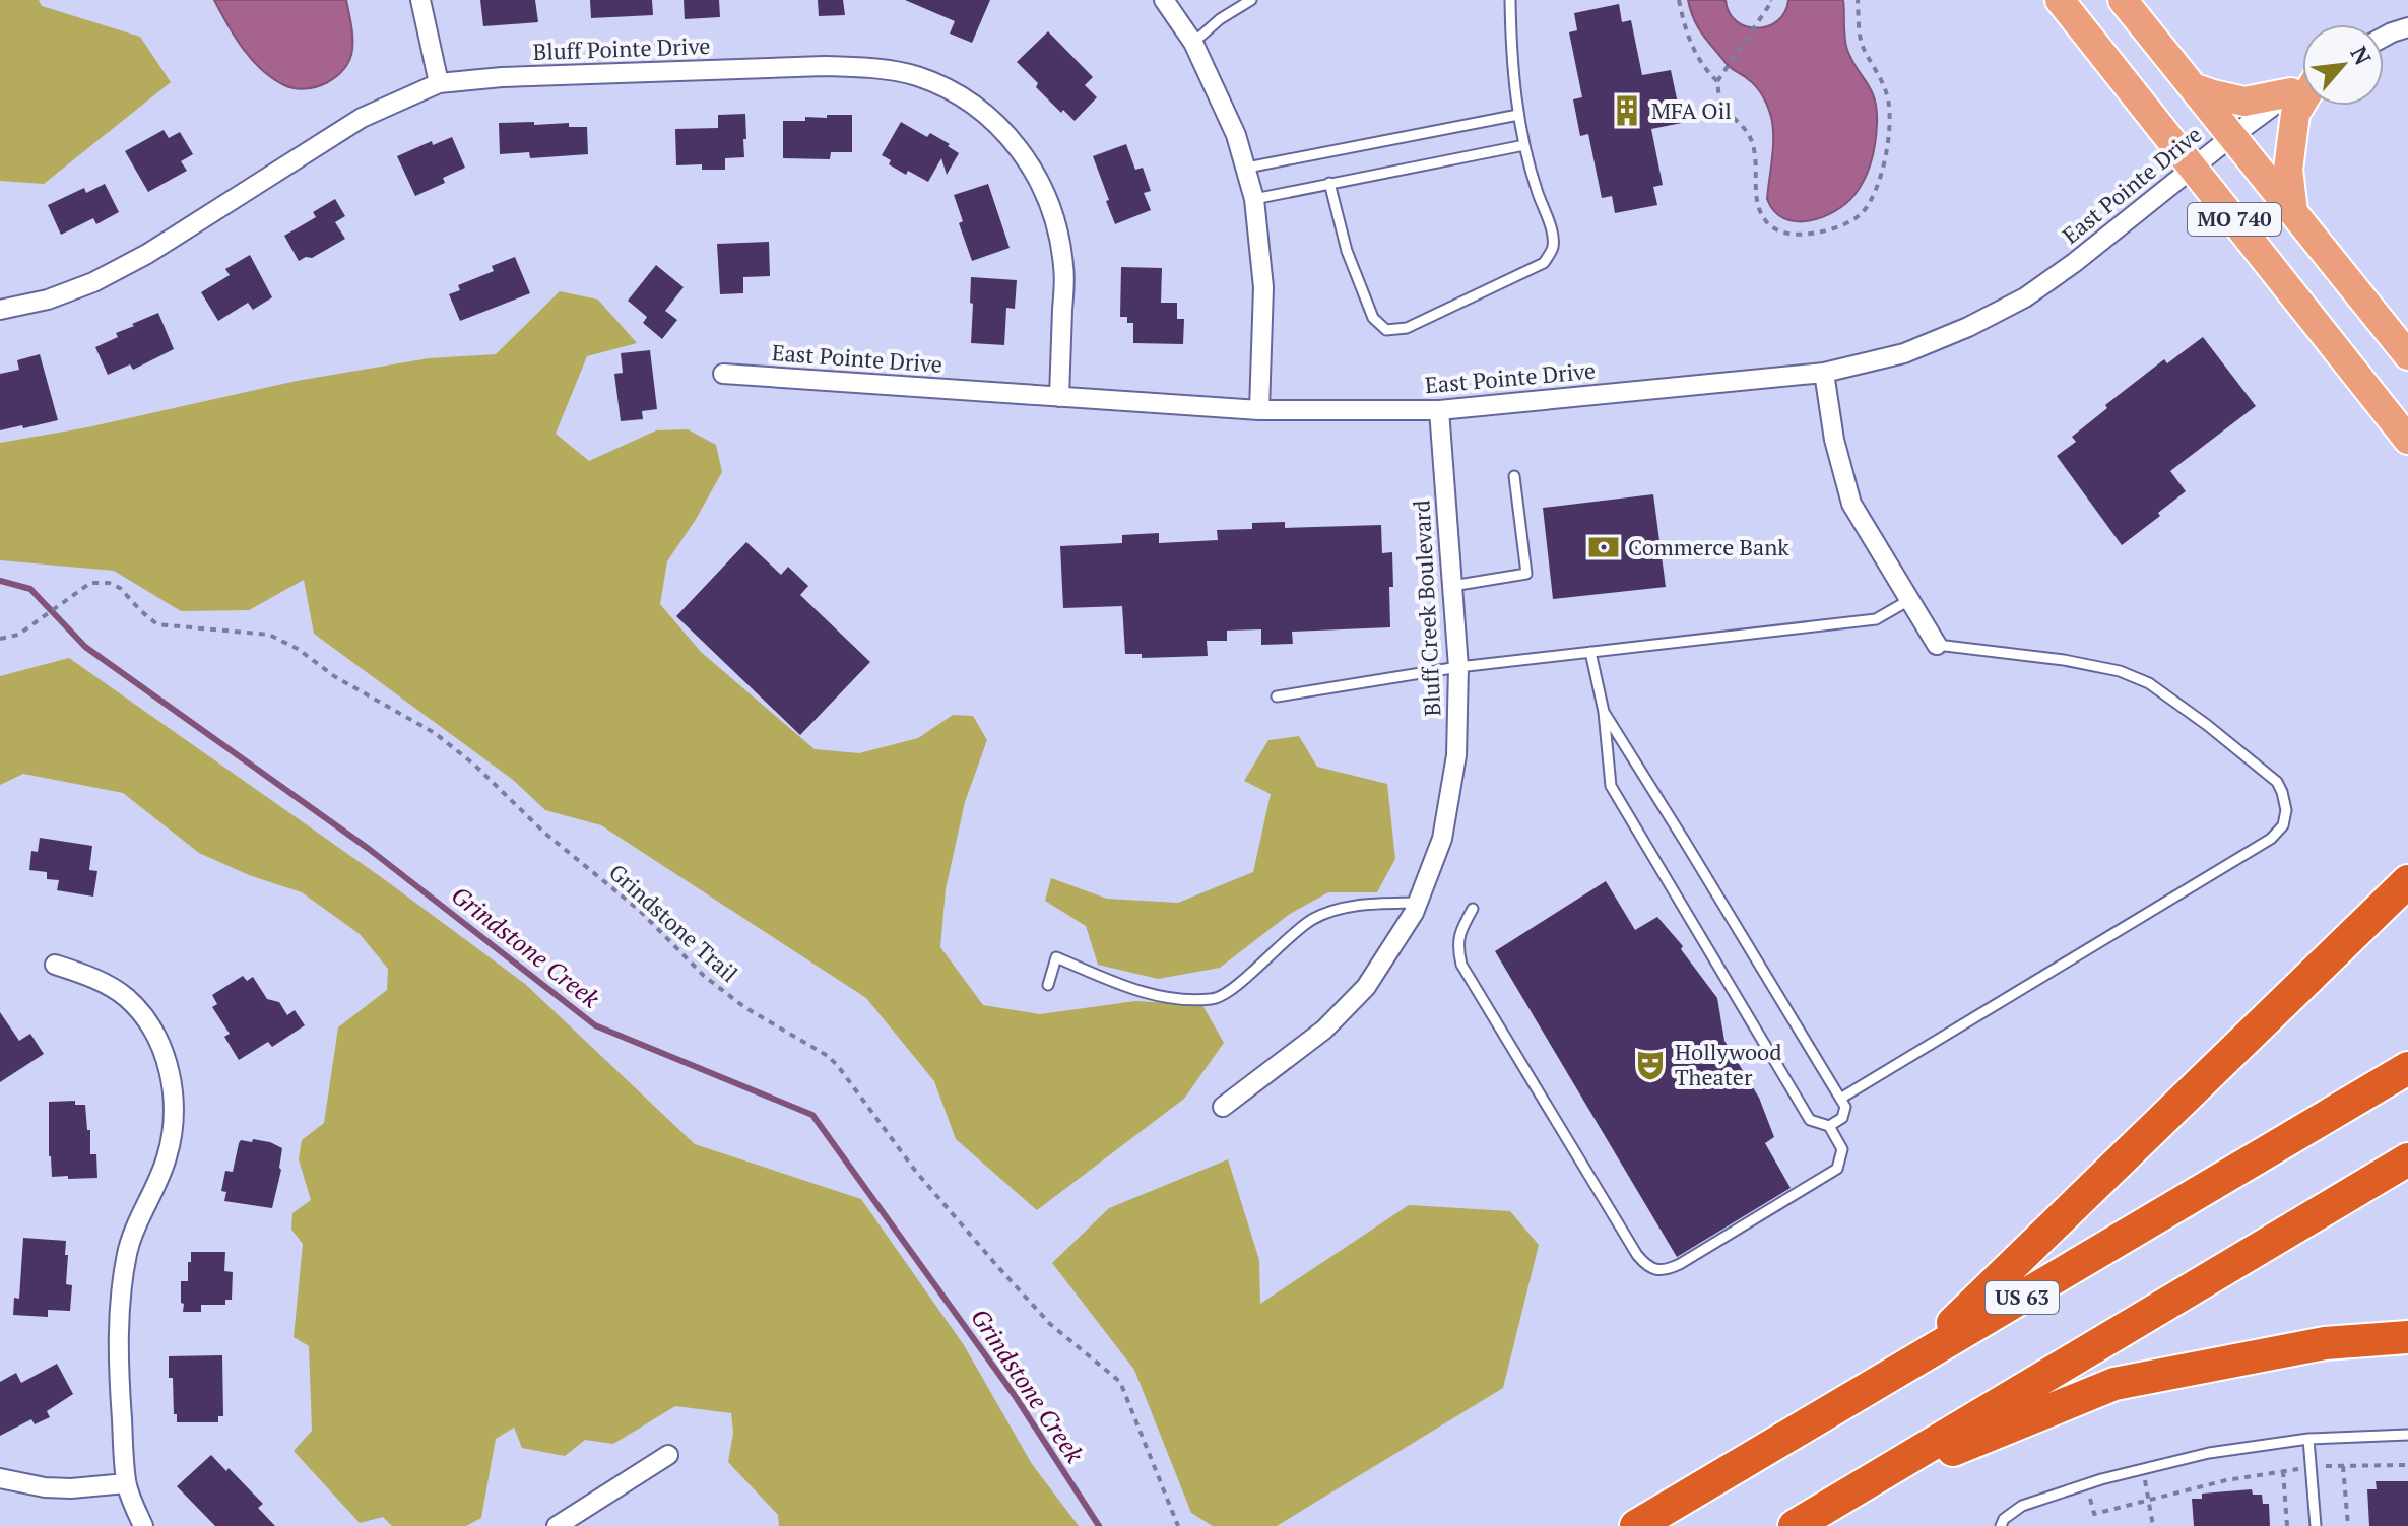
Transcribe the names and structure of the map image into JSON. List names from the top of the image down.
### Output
{
  "streets": {
    "highway": ["US 63"],
    "main road": ["MO 740"],
    "street": ["Bluff Pointe Drive", "East Pointe Drive", "Bluff Creek Boulevard"],
    "path": ["Grindstone Trail"]
  },
  "crossings": [
    ["Bluff Pointe Drive", "East Pointe Drive"],
    ["East Pointe Drive", "MO 740"],
    ["East Pointe Drive", "Bluff Creek Boulevard"]
  ],
  "water": ["Grindstone Creek"],
  "places": {
    "building": ["MFA Oil"],
    "bank": ["Commerce Bank"],
    "theatre": ["Hollywood Theater"]
  },
  "north": "top right"
}
